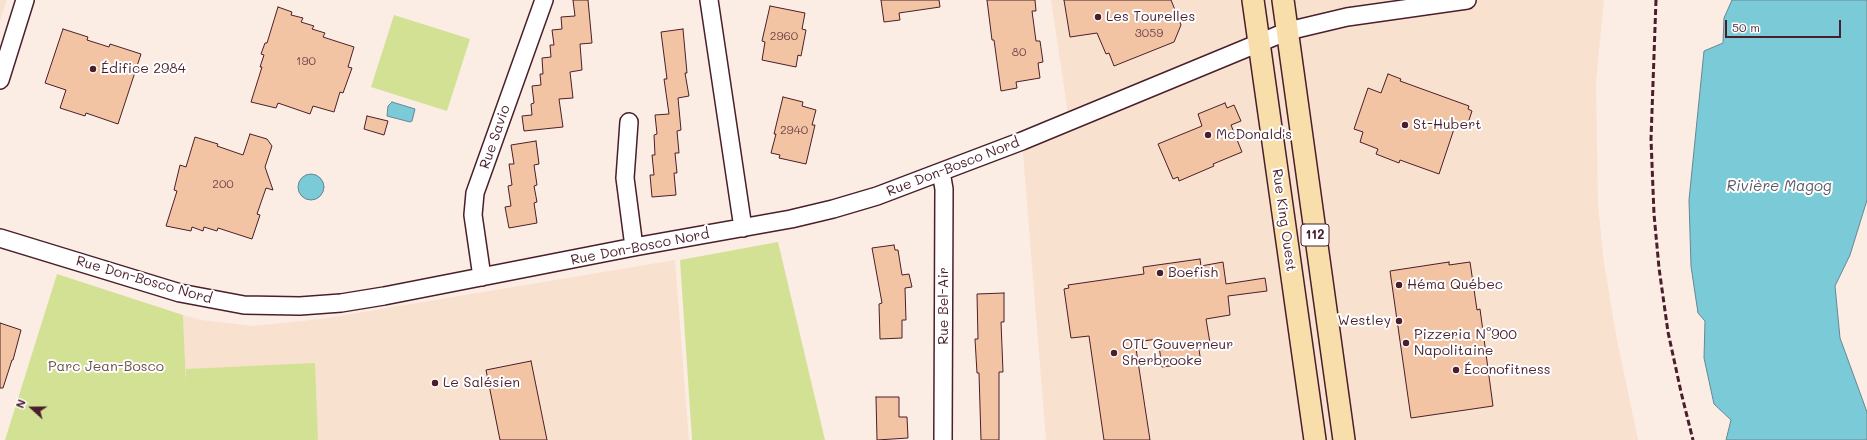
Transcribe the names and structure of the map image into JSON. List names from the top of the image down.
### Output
{
  "streets": {
    "main road": ["Rue King Ouest", "112"],
    "street": ["Rue Savio", "Rue Don-Bosco Nord", "Rue Bel-Air"]
  },
  "crossings": [
    ["Rue Savio", "Rue Don-Bosco Nord"],
    ["Rue Don-Bosco Nord", "Rue King Ouest"],
    ["Rue Don-Bosco Nord", "Rue Bel-Air"]
  ],
  "water": ["Rivière Magog"],
  "parks": ["Parc Jean-Bosco"],
  "places": [
    "Les Tourelles",
    "Édifice 2984",
    "St-Hubert",
    "McDonald's",
    "Boefish",
    "Héma Québec",
    "Westley",
    "Pizzeria N°900 Napolitaine",
    "OTL Gouverneur Sherbrooke",
    "Éconofitness",
    "Le Salésien"
  ],
  "house_numbers": [
    "3059",
    "2960",
    "80",
    "190",
    "2940",
    "200"
  ],
  "scale_bar": "50 m",
  "north": "left"
}
